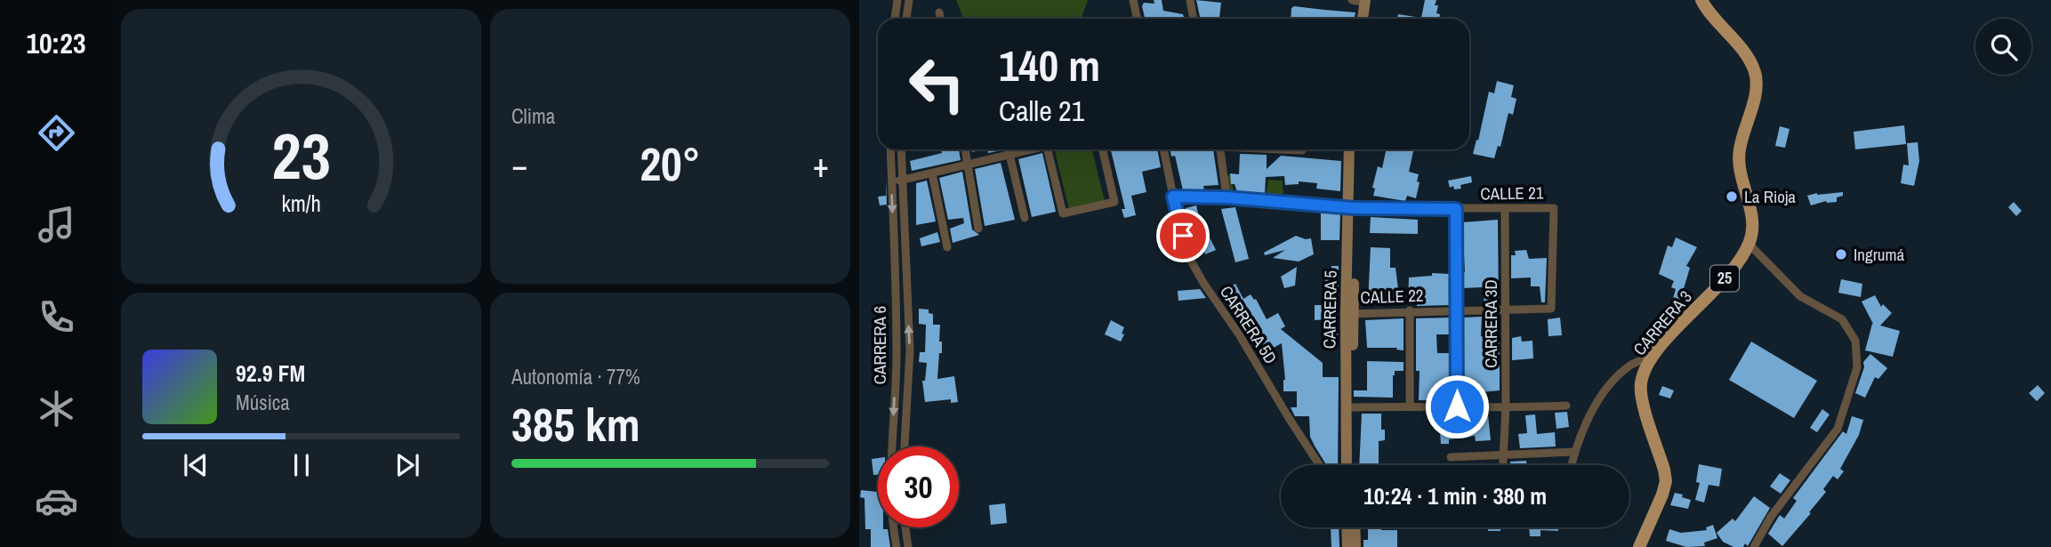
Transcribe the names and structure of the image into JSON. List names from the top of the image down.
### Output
{
  "streets": {
    "main road": ["25", "CARRERA 3"],
    "street": [
      "CALLE 21",
      "CALLE 22",
      "CARRERA 5",
      "CARRERA 3D",
      "CARRERA 5D",
      "CARRERA 6"
    ]
  },
  "crossings": [
    ["CALLE 21", "CALLE 22"],
    ["CALLE 21", "CARRERA 5"],
    ["CALLE 21", "CARRERA 3D"],
    ["CALLE 21", "CARRERA 5D"],
    ["CALLE 22", "CARRERA 5"],
    ["CALLE 22", "CARRERA 3D"]
  ],
  "places": ["La Rioja", "Ingrumá"],
  "page": {
    "tabs": "10:23",
    "tile": [
      "Clima",
      ["Autonomía · 77%", "385 km"]
    ],
    "turn": ["140 m", "Calle 21"],
    "heat": ["−", "20°", "+"],
    "song": ["92.9 FM", "Música"],
    "limit": "30",
    "trip": "10:24 · 1 min · 380 m",
    "gauge": ["23", "km/h"]
  }
}
